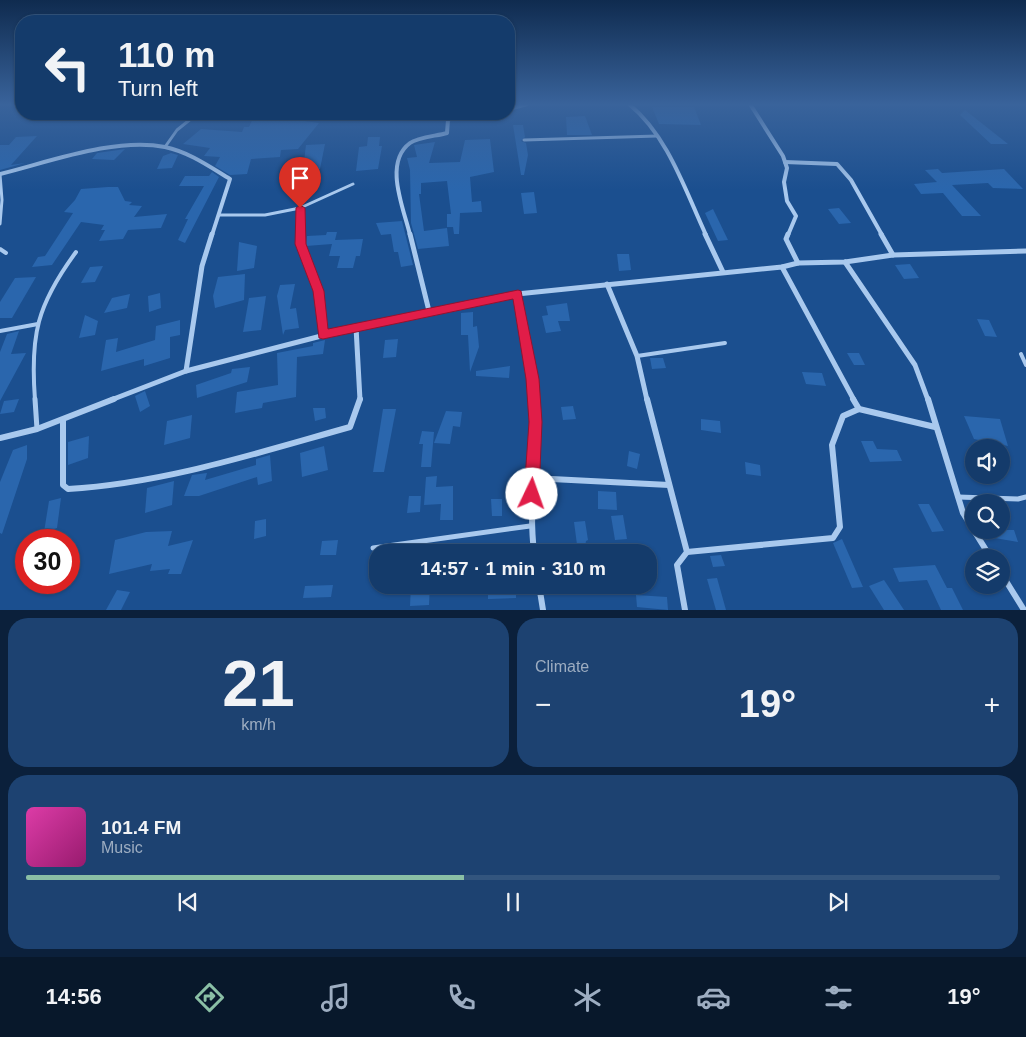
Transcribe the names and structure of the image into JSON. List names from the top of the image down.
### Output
{
  "page": {
    "turn": ["110 m", "Turn left"],
    "limit": "30",
    "trip": "14:57 · 1 min · 310 m",
    "tile": [
      ["21", "km/h"],
      "Climate"
    ],
    "heat": ["−", "19°", "+"],
    "song": ["101.4 FM", "Music"],
    "tabs": ["14:56", "19°"]
  }
}
